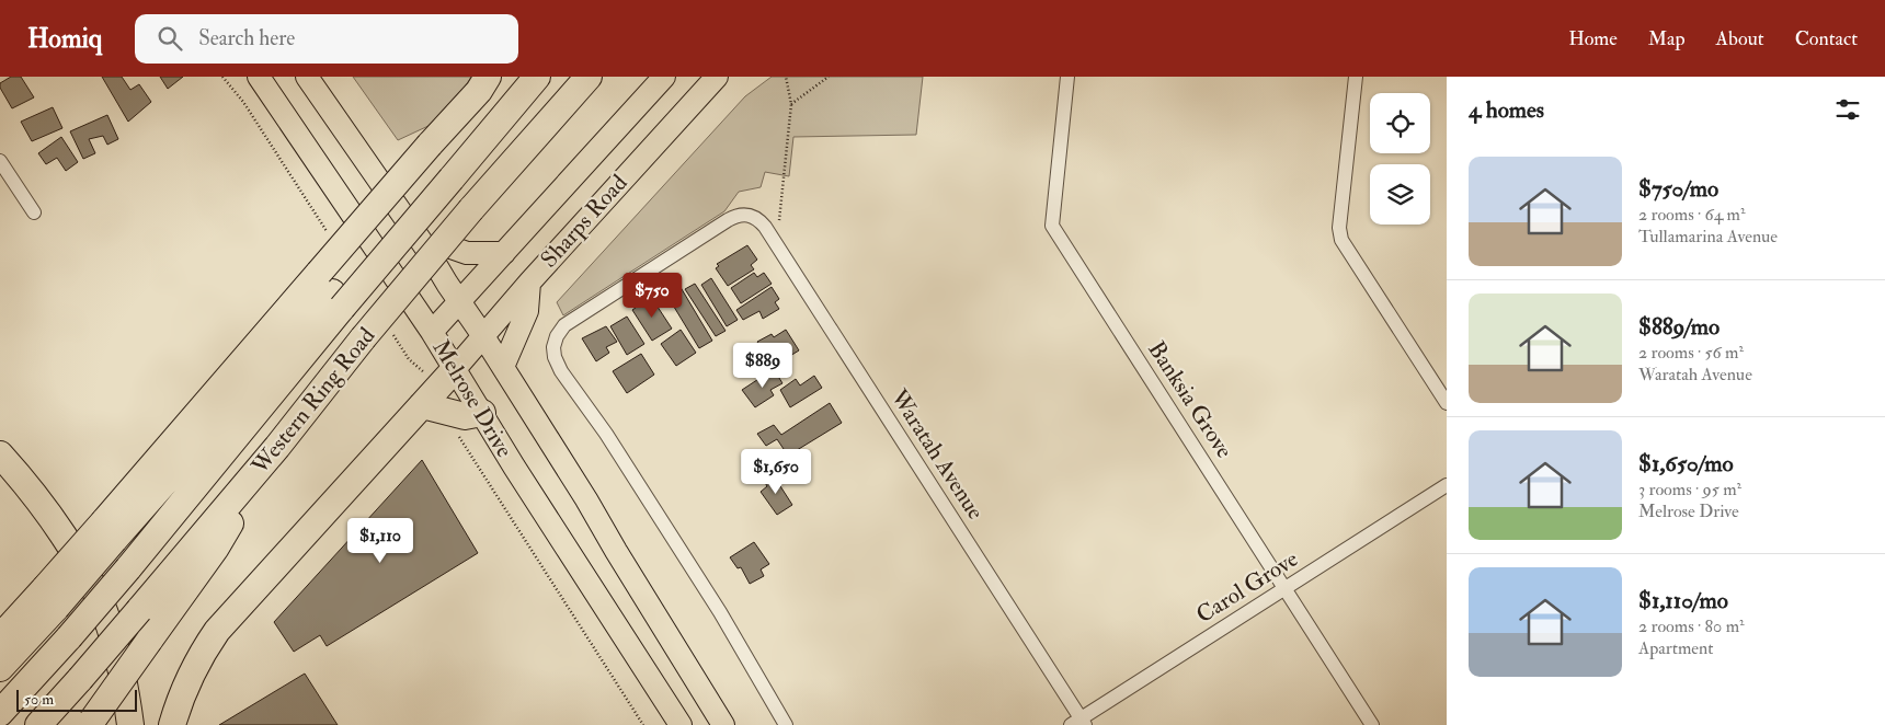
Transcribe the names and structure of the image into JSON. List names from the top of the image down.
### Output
{
  "streets": {
    "highway": ["Western Ring Road"],
    "main road": ["Sharps Road", "Melrose Drive"],
    "street": ["Banksia Grove", "Waratah Avenue", "Carol Grove"]
  },
  "crossings": [
    ["Sharps Road", "Melrose Drive"],
    ["Banksia Grove", "Carol Grove"],
    ["Waratah Avenue", "Carol Grove"]
  ],
  "scale_bar": "50 m",
  "page": {
    "header": "Homiq",
    "search": "Search here",
    "nav": [
      "Home",
      "Map",
      "About",
      "Contact"
    ],
    "heading": "4 homes",
    "list": [
      {
        "name": "$750/mo",
        "note": "2 rooms · 64 m² · Tullamarina Avenue"
      },
      {
        "name": "$889/mo",
        "note": "2 rooms · 56 m² · Waratah Avenue"
      },
      {
        "name": "$1,650/mo",
        "note": "3 rooms · 95 m² · Melrose Drive"
      },
      {
        "name": "$1,110/mo",
        "note": "2 rooms · 80 m² · Apartment"
      }
    ],
    "price": [
      "$750",
      "$889",
      "$1,650",
      "$1,110"
    ],
    "scale": "50 m"
  }
}
